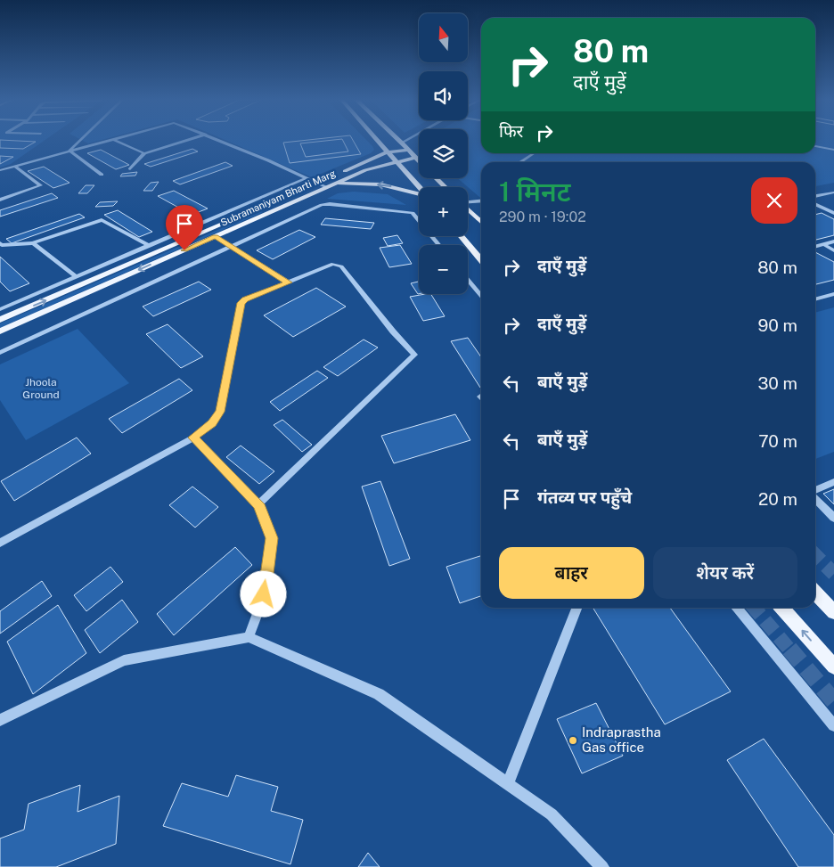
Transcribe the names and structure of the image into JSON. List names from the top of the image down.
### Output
{
  "streets": {
    "main road": ["Subramaniyam Bharti Marg"]
  },
  "parks": ["Jhoola Ground"],
  "places": ["Indraprastha Gas office"],
  "north": "top",
  "page": {
    "map_buttons": ["+", "−"],
    "turn": ["80 m", "दाएँ मुड़ें"],
    "then": "फिर",
    "heading": ["1 मिनट", "290 m · 19:02"],
    "list": [
      {
        "name": "दाएँ मुड़ें",
        "value": "80 m"
      },
      {
        "name": "दाएँ मुड़ें",
        "value": "90 m"
      },
      {
        "name": "बाएँ मुड़ें",
        "value": "30 m"
      },
      {
        "name": "बाएँ मुड़ें",
        "value": "70 m"
      },
      {
        "name": "गंतव्य पर पहुँचे",
        "value": "20 m"
      }
    ],
    "buttons": ["बाहर", "शेयर करें"]
  }
}
